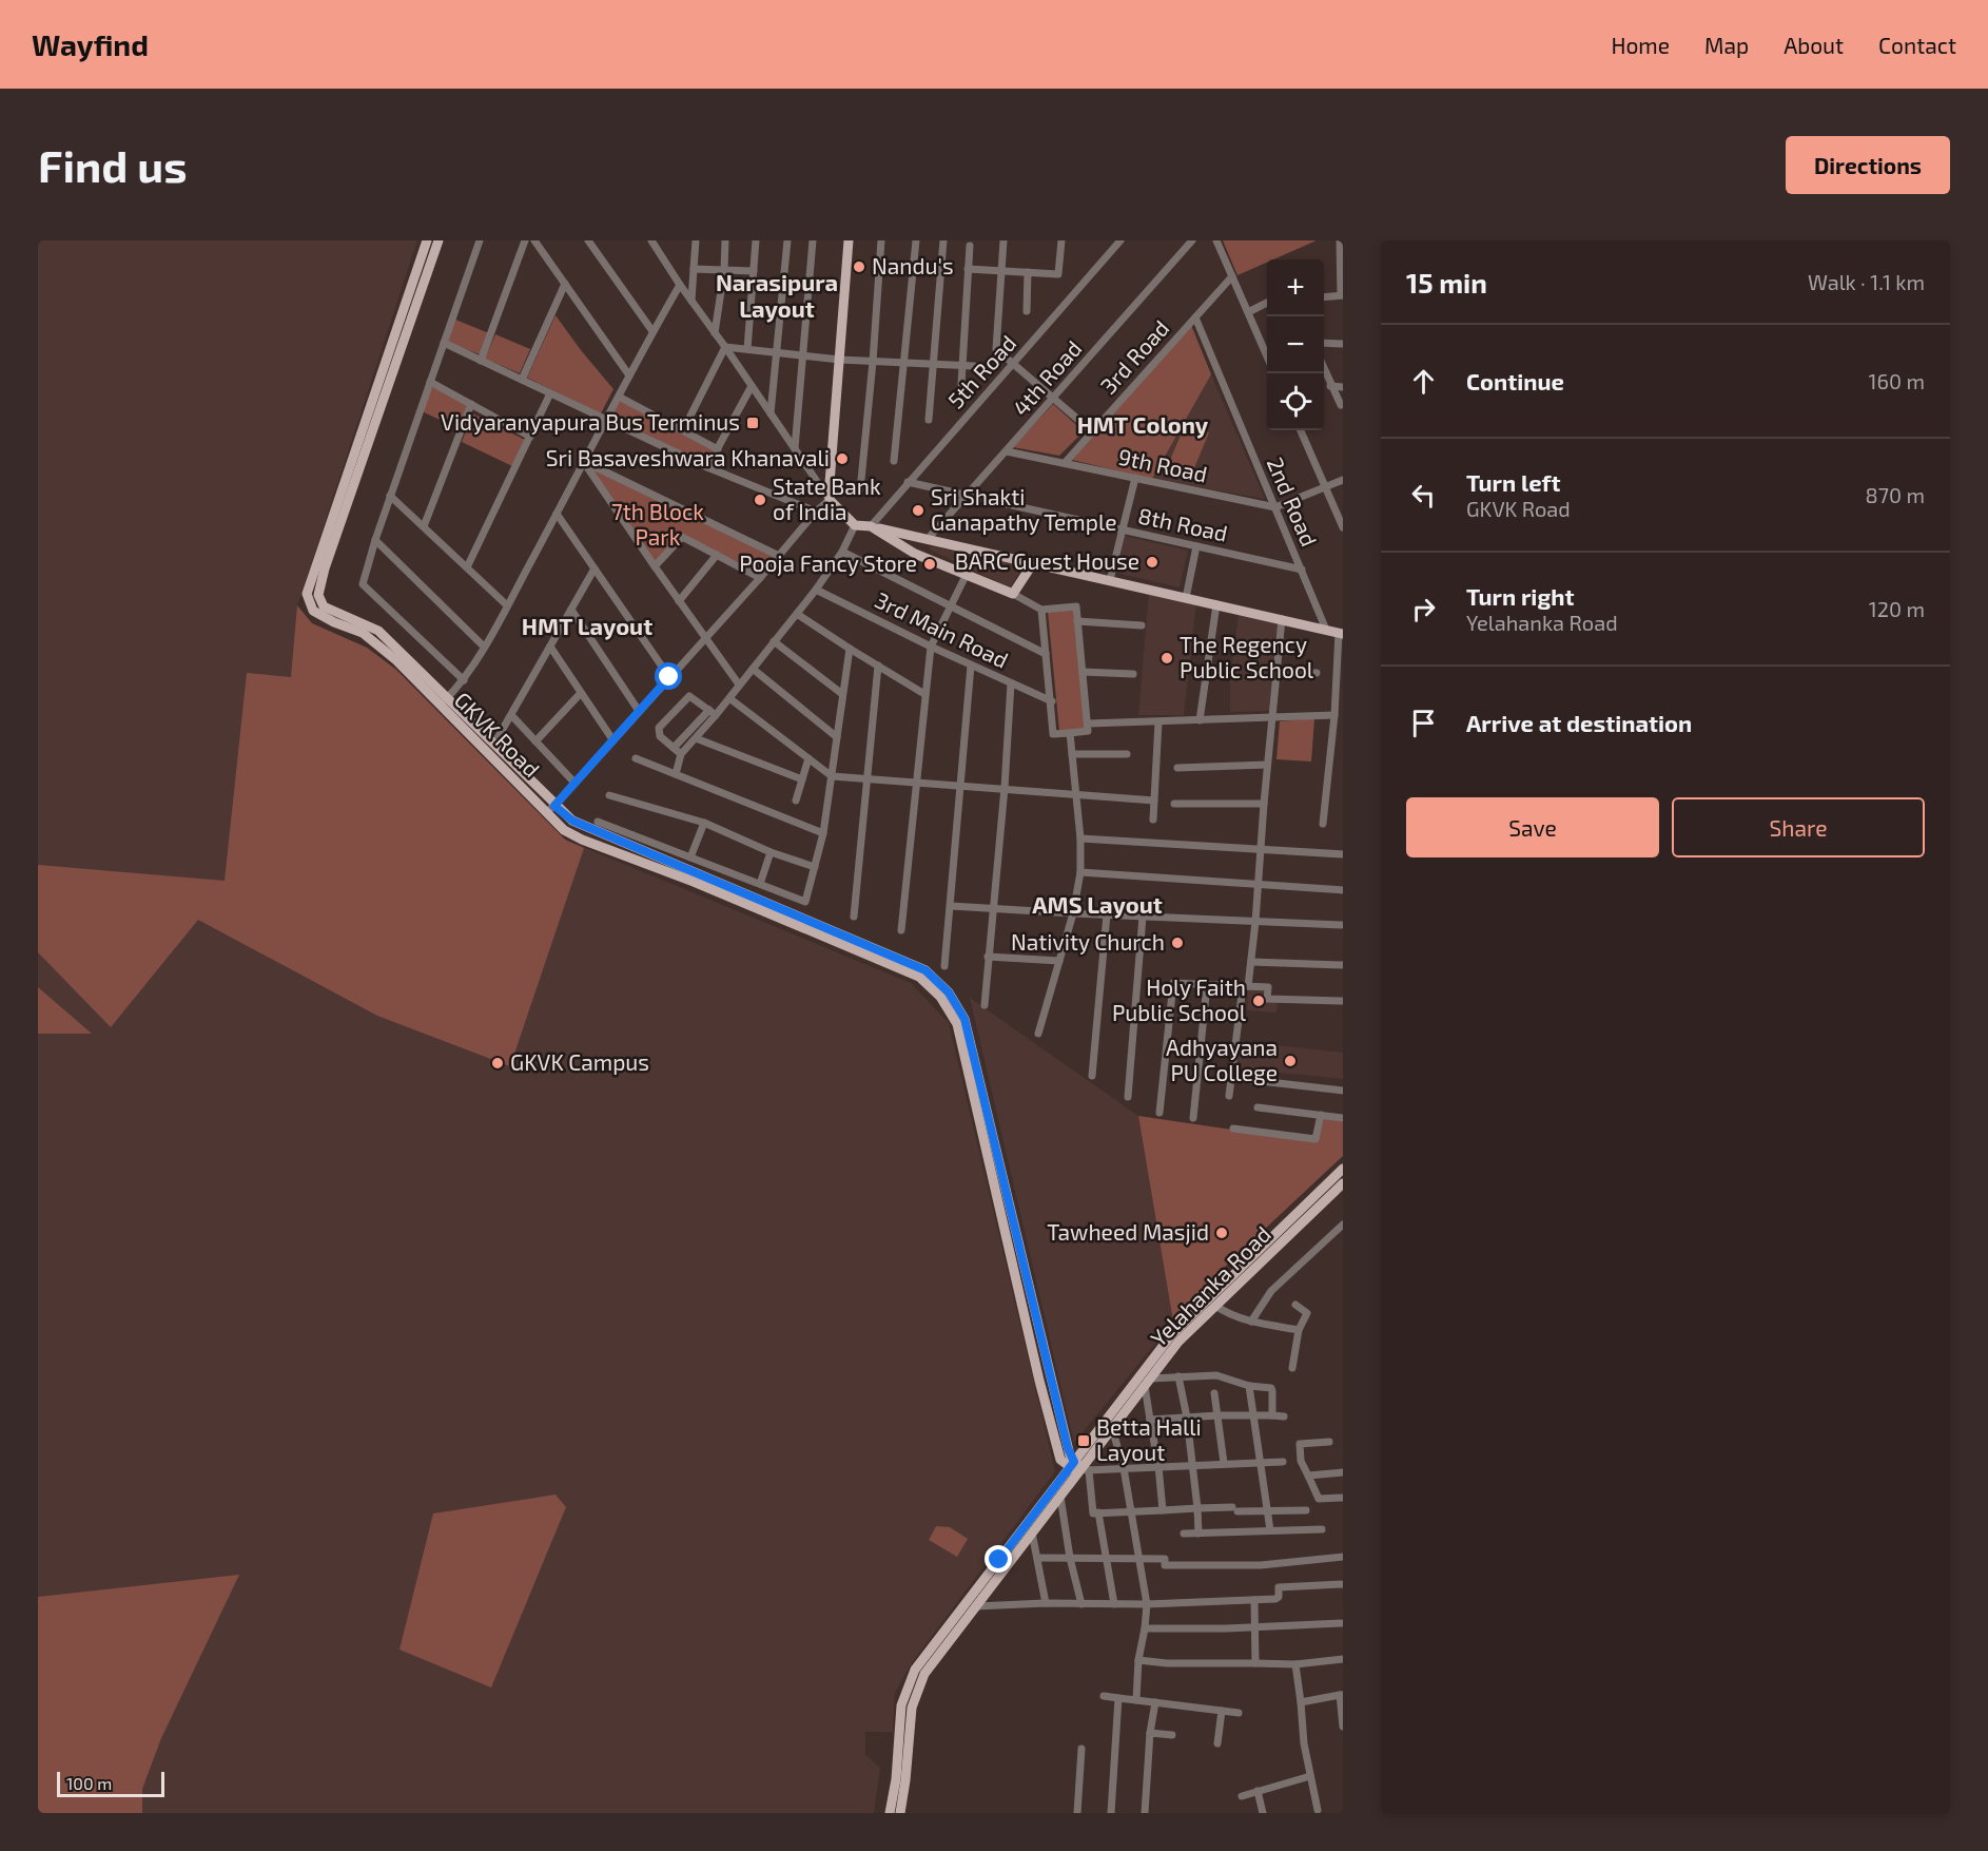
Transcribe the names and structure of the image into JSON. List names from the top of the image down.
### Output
{
  "streets": {
    "main road": ["GKVK Road", "Yelahanka Road"],
    "street": [
      "3rd Road",
      "5th Road",
      "4th Road",
      "9th Road",
      "2nd Road",
      "8th Road",
      "3rd Main Road"
    ]
  },
  "crossings": [
    ["3rd Road", "9th Road"],
    ["3rd Road", "2nd Road"],
    ["5th Road", "8th Road"],
    ["4th Road", "9th Road"],
    ["4th Road", "8th Road"],
    ["9th Road", "2nd Road"],
    ["2nd Road", "8th Road"],
    ["GKVK Road", "Yelahanka Road"]
  ],
  "districts": [
    "Narasipura Layout",
    "HMT Colony",
    "HMT Layout",
    "AMS Layout"
  ],
  "parks": ["7th Block Park"],
  "places": {
    "other": [
      "Nandu's",
      "Sri Basaveshwara Khanavali",
      "State Bank of India",
      "Sri Shakti Ganapathy Temple",
      "BARC Guest House",
      "Pooja Fancy Store",
      "The Regency Public School",
      "Nativity Church",
      "Holy Faith Public School",
      "Adhyayana PU College",
      "GKVK Campus",
      "Tawheed Masjid"
    ],
    "transit": ["Vidyaranyapura Bus Terminus", "Betta Halli Layout"]
  },
  "scale_bar": "100 m",
  "page": {
    "header": "Wayfind",
    "nav": [
      "Home",
      "Map",
      "About",
      "Contact"
    ],
    "buttons": [
      "Directions",
      ["Save", "Share"]
    ],
    "title": "Find us",
    "heading": ["15 min", "Walk · 1.1 km"],
    "map_buttons": ["+", "−"],
    "list": [
      ["Continue", "160 m"],
      ["Turn left", "GKVK Road", "870 m"],
      ["Turn right", "Yelahanka Road", "120 m"],
      "Arrive at destination"
    ],
    "scale": "100 m"
  }
}
